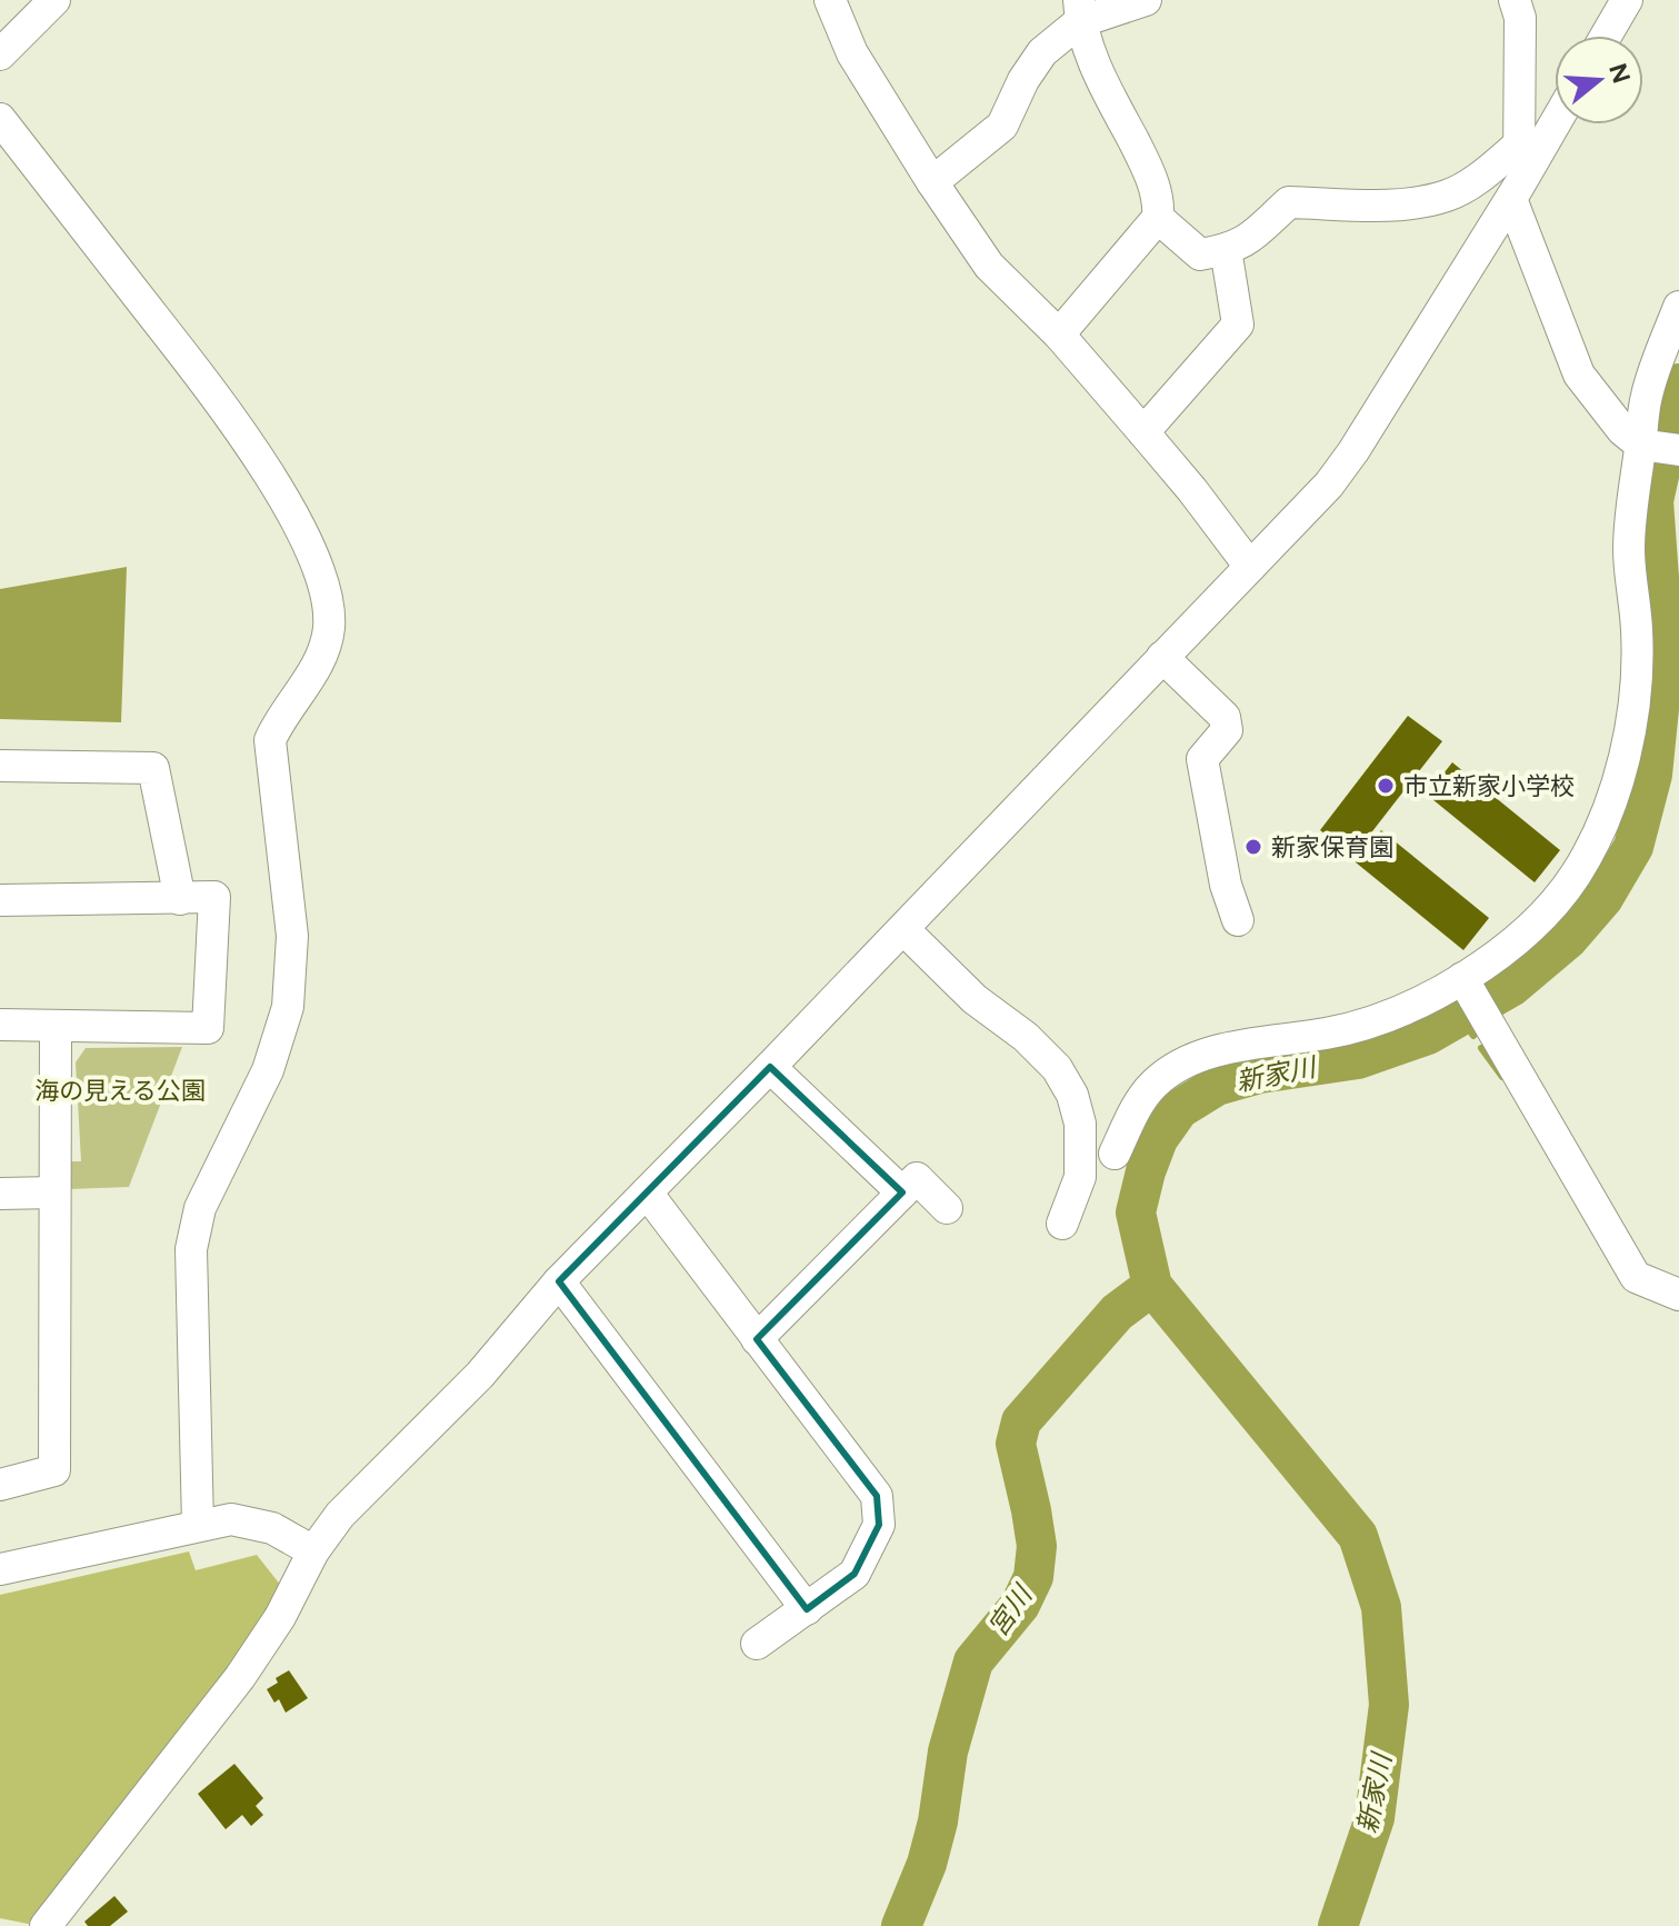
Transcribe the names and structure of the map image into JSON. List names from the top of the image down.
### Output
{
  "water": ["新家川", "宮川"],
  "parks": ["海の見える公園"],
  "places": ["市立新家小学校", "新家保育園"],
  "north": "right"
}
